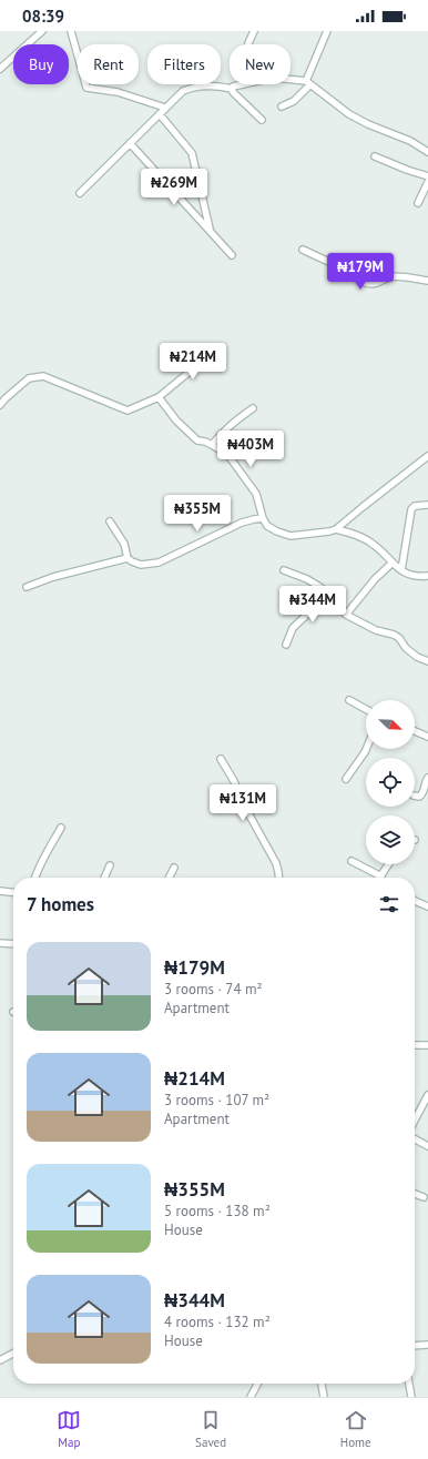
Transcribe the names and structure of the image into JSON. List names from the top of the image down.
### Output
{
  "north": "bottom right",
  "page": {
    "status": "08:39",
    "chip": [
      "Buy",
      "Rent",
      "Filters",
      "New"
    ],
    "price": [
      "₦269M",
      "₦179M",
      "₦214M",
      "₦403M",
      "₦355M",
      "₦344M",
      "₦131M"
    ],
    "heading": "7 homes",
    "list": [
      {
        "name": "₦179M",
        "note": "3 rooms · 74 m² · Apartment"
      },
      {
        "name": "₦214M",
        "note": "3 rooms · 107 m² · Apartment"
      },
      {
        "name": "₦355M",
        "note": "5 rooms · 138 m² · House"
      },
      {
        "name": "₦344M",
        "note": "4 rooms · 132 m² · House"
      }
    ],
    "tabs": ["Map", "Saved", "Home"]
  }
}
